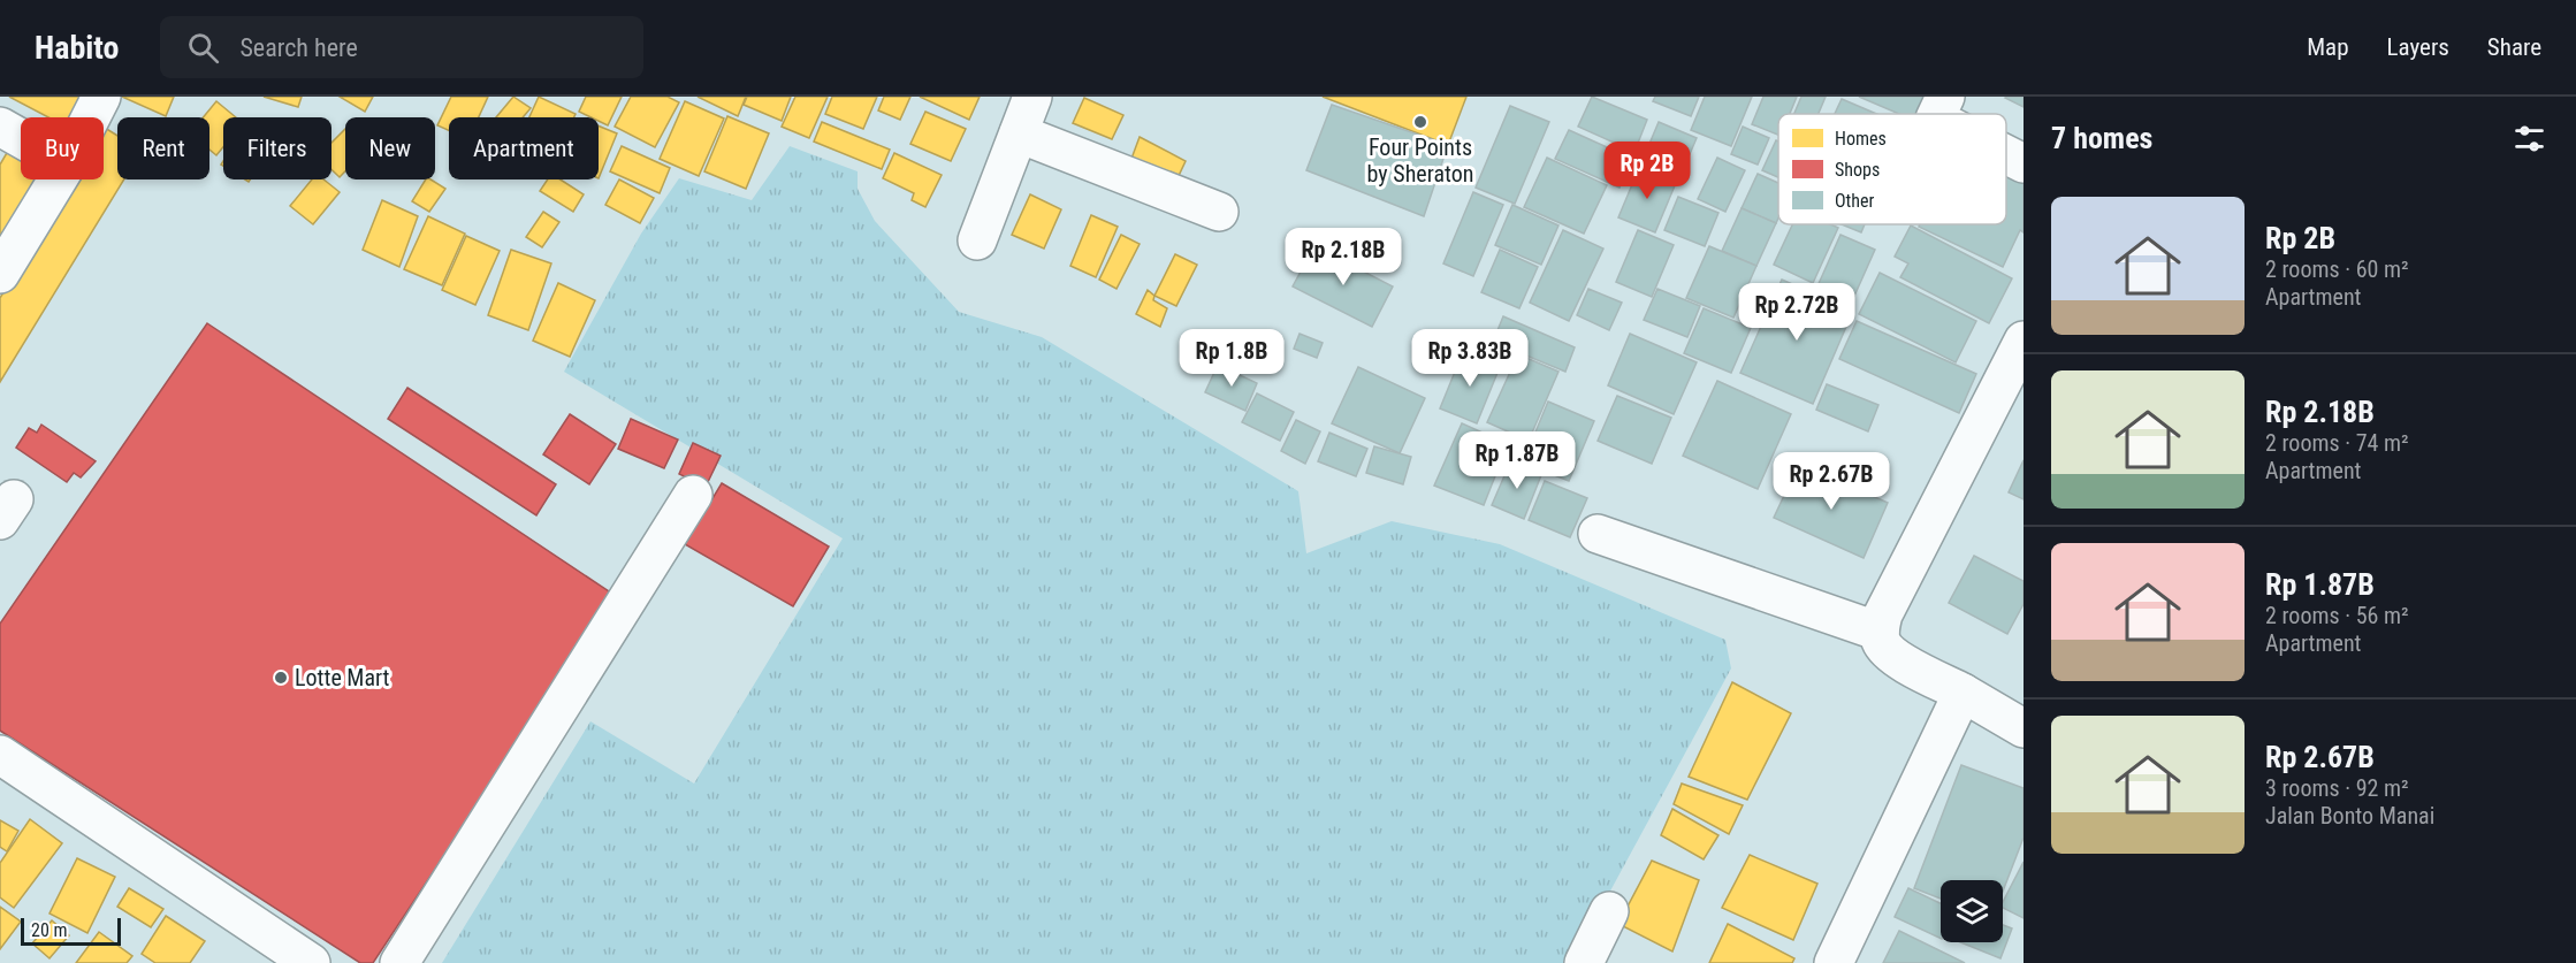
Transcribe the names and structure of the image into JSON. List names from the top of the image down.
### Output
{
  "places": ["Four Points by Sheraton", "Lotte Mart"],
  "legend": ["Homes", "Shops", "Other"],
  "scale_bar": "20 m",
  "page": {
    "header": "Habito",
    "search": "Search here",
    "nav": ["Map", "Layers", "Share"],
    "heading": "7 homes",
    "chip": [
      "Buy",
      "Rent",
      "Filters",
      "New",
      "Apartment"
    ],
    "price": [
      "Rp 2B",
      "Rp 2.18B",
      "Rp 2.72B",
      "Rp 1.8B",
      "Rp 3.83B",
      "Rp 1.87B",
      "Rp 2.67B"
    ],
    "list": [
      {
        "name": "Rp 2B",
        "note": "2 rooms · 60 m² · Apartment"
      },
      {
        "name": "Rp 2.18B",
        "note": "2 rooms · 74 m² · Apartment"
      },
      {
        "name": "Rp 1.87B",
        "note": "2 rooms · 56 m² · Apartment"
      },
      {
        "name": "Rp 2.67B",
        "note": "3 rooms · 92 m² · Jalan Bonto Manai"
      }
    ],
    "scale": "20 m"
  }
}
